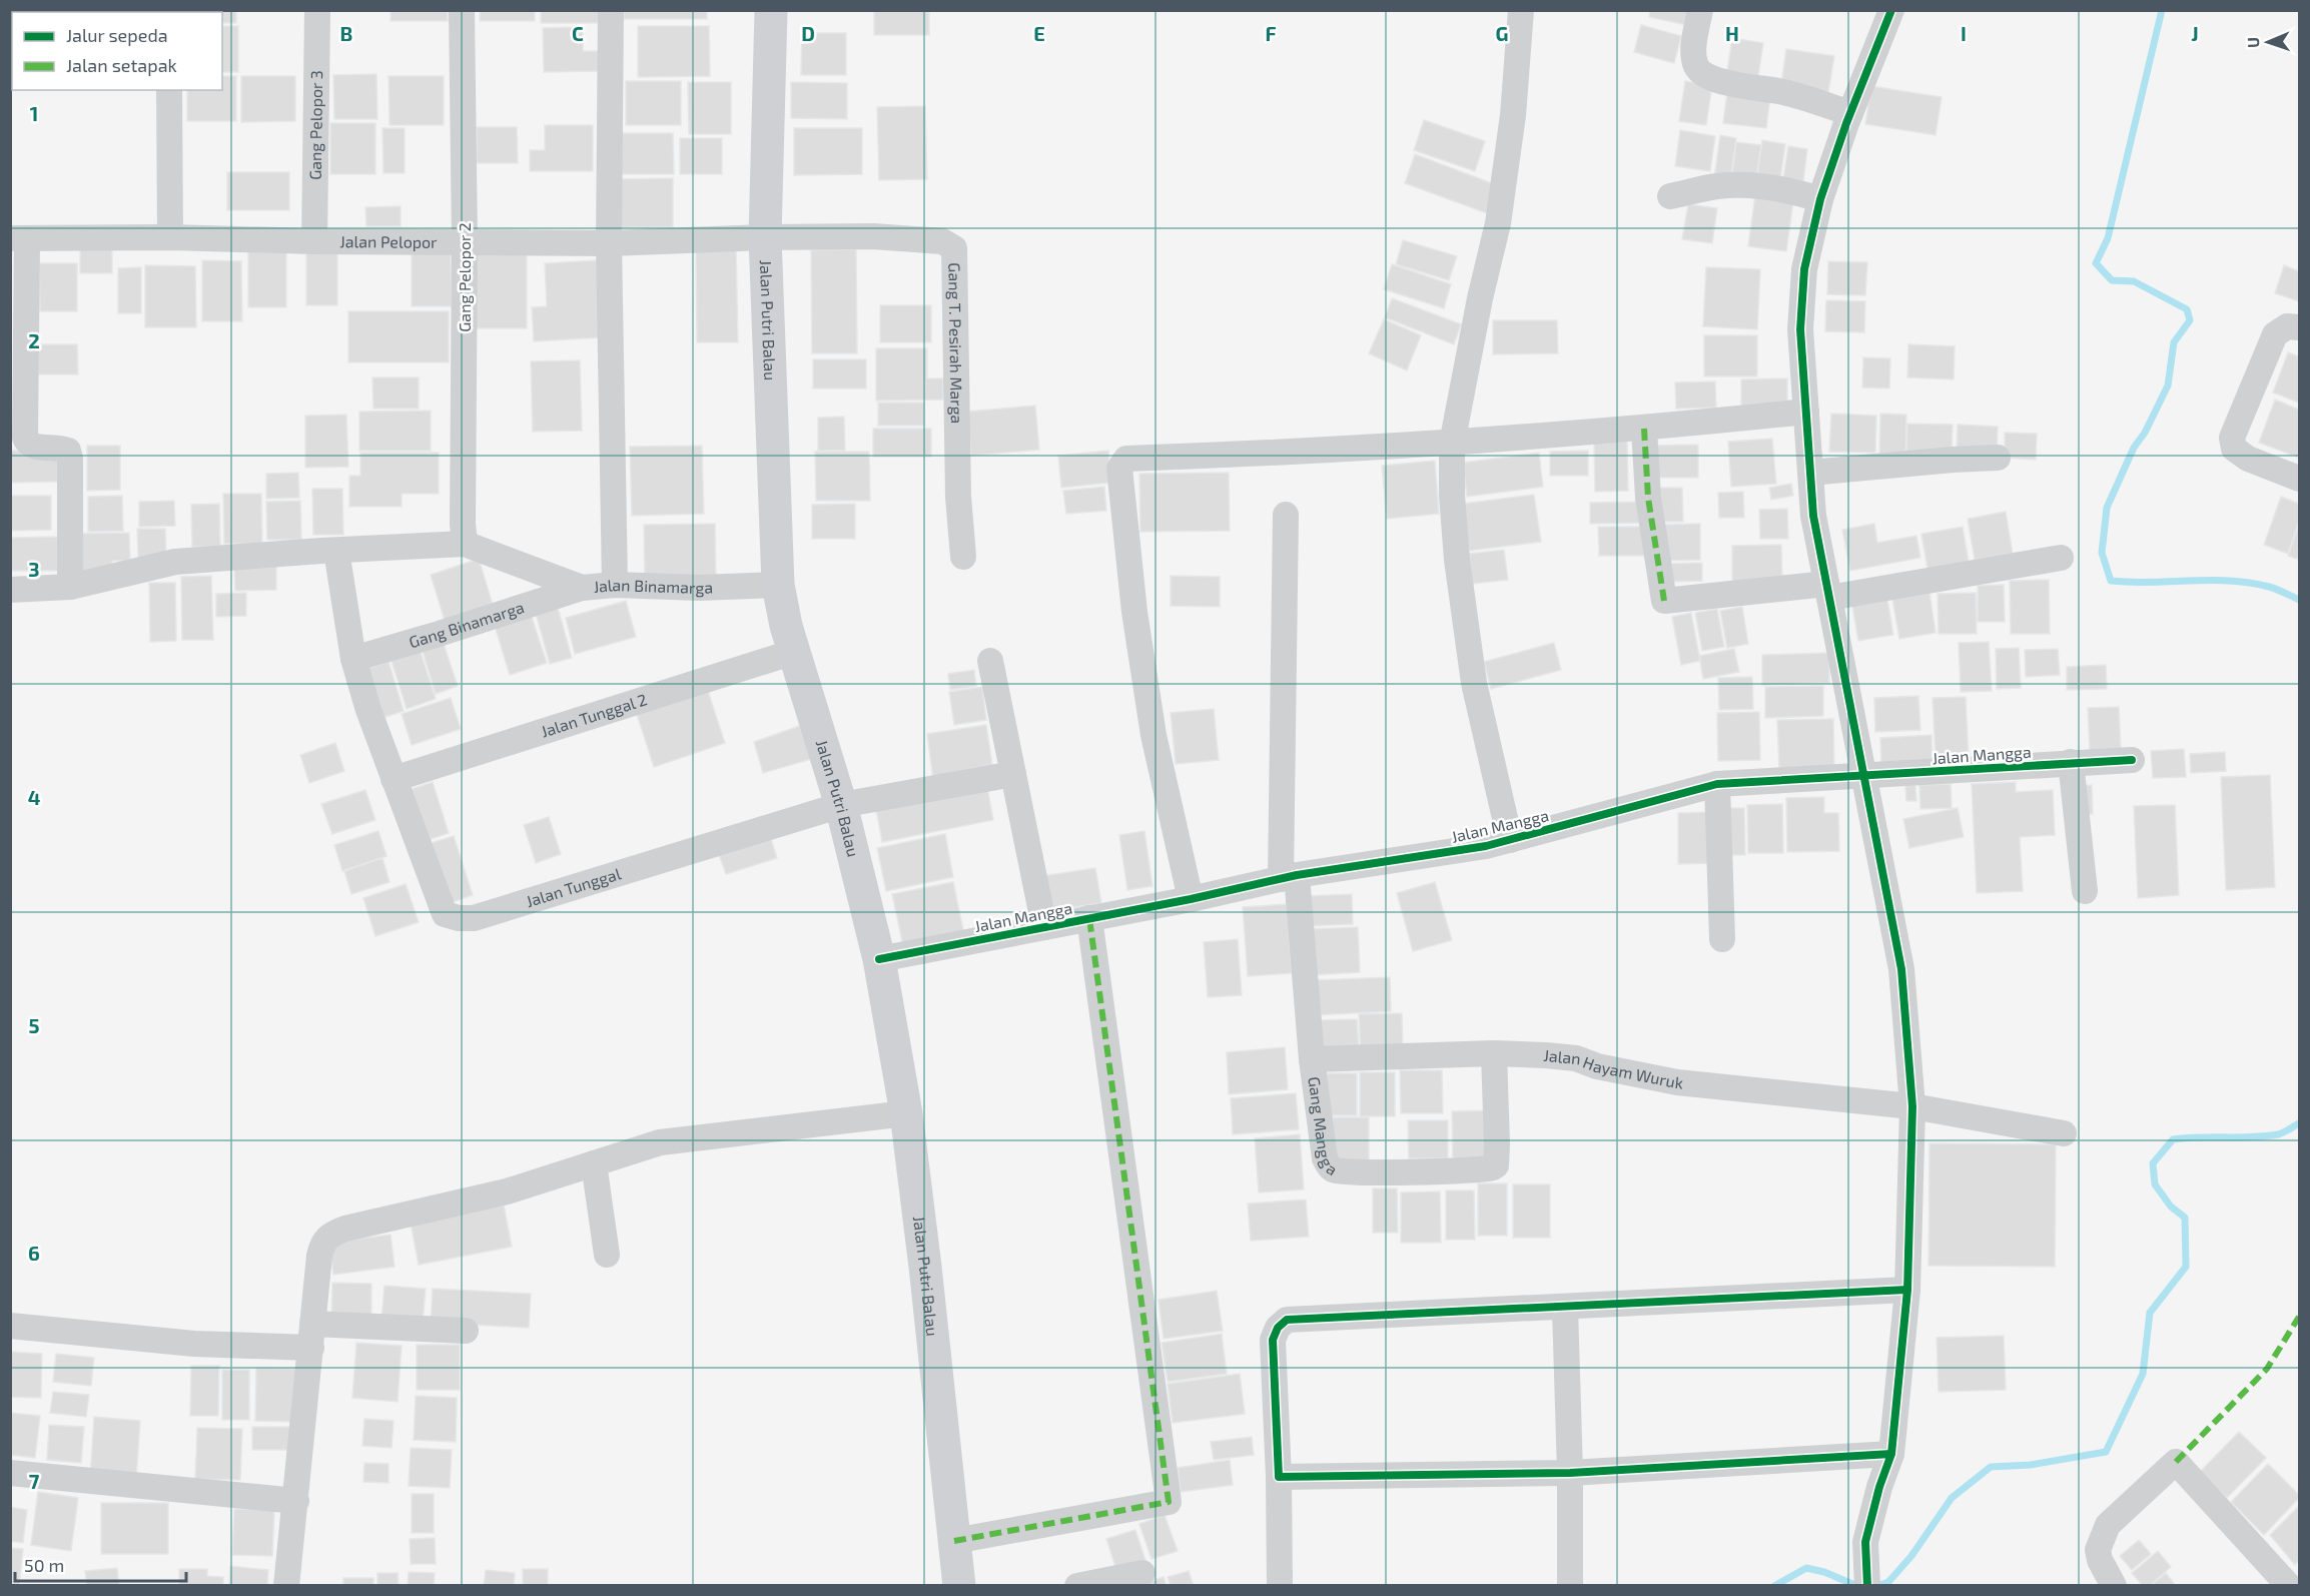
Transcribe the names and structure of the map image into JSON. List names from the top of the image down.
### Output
{
  "streets": {
    "main road": ["Jalan Putri Balau"],
    "street": [
      "Gang Pelopor 3",
      "Jalan Pelopor",
      "Gang Pelopor 2",
      "Gang T. Pesirah Marga",
      "Jalan Binamarga",
      "Gang Binamarga",
      "Jalan Tunggal 2",
      "Jalan Mangga",
      "Jalan Tunggal",
      "Jalan Hayam Wuruk",
      "Gang Mangga"
    ]
  },
  "crossings": [
    ["Gang Pelopor 3", "Jalan Pelopor"],
    ["Jalan Pelopor", "Gang Pelopor 2"],
    ["Jalan Pelopor", "Jalan Putri Balau"],
    ["Jalan Pelopor", "Gang T. Pesirah Marga"],
    ["Gang Pelopor 2", "Jalan Binamarga"],
    ["Jalan Putri Balau", "Gang T. Pesirah Marga"],
    ["Jalan Putri Balau", "Jalan Binamarga"],
    ["Jalan Putri Balau", "Jalan Tunggal 2"],
    ["Jalan Putri Balau", "Jalan Mangga"],
    ["Jalan Putri Balau", "Jalan Tunggal"],
    ["Jalan Binamarga", "Gang Binamarga"],
    ["Jalan Tunggal 2", "Jalan Tunggal"],
    ["Jalan Mangga", "Gang Mangga"],
    ["Jalan Hayam Wuruk", "Gang Mangga"]
  ],
  "legend": ["Jalur sepeda", "Jalan setapak"],
  "scale_bar": "50 m",
  "north": "left",
  "grid": {
    "columns": [
      "B",
      "C",
      "D",
      "E",
      "F",
      "G",
      "H",
      "I",
      "J"
    ],
    "rows": [
      "1",
      "2",
      "3",
      "4",
      "5",
      "6",
      "7"
    ]
  }
}
